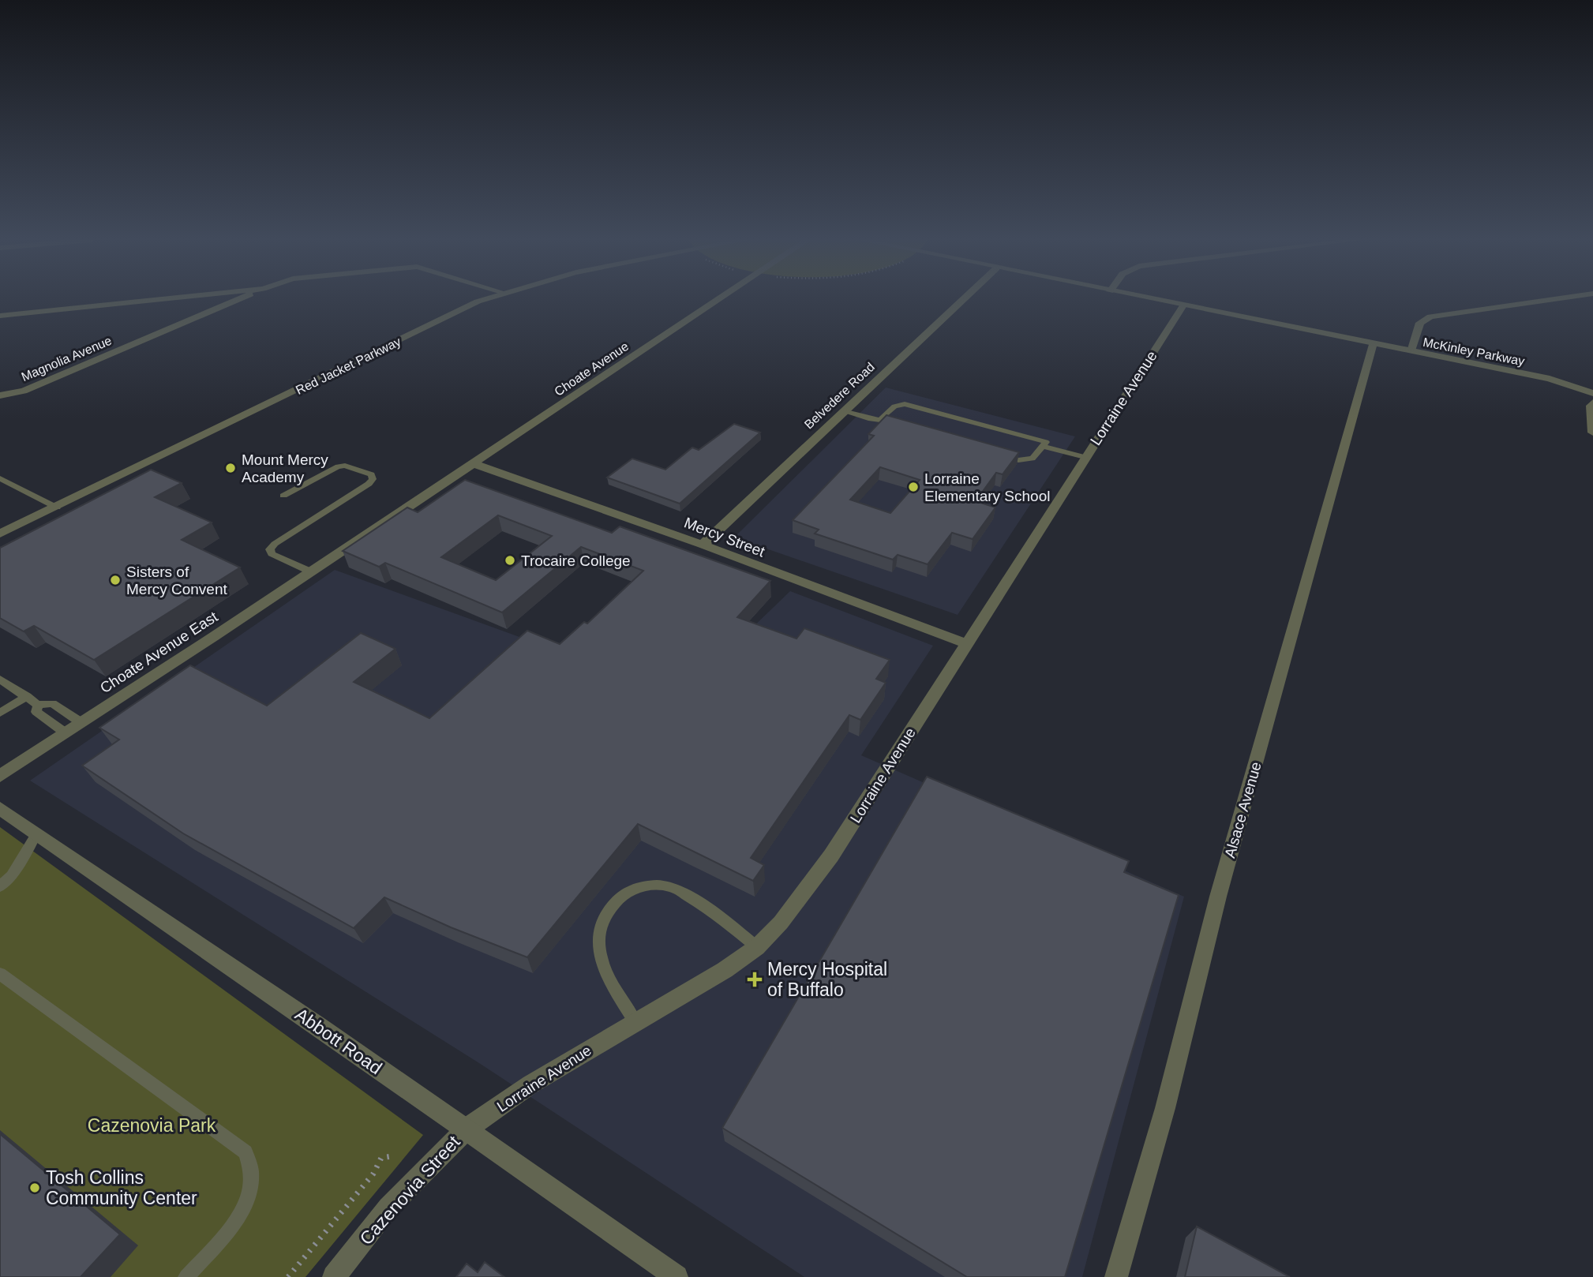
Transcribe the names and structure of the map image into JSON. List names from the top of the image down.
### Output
{
  "streets": {
    "street": [
      "McKinley Parkway",
      "Magnolia Avenue",
      "Red Jacket Parkway",
      "Choate Avenue",
      "Belvedere Road",
      "Lorraine Avenue",
      "Mercy Street",
      "Choate Avenue East",
      "Alsace Avenue",
      "Abbott Road",
      "Cazenovia Street"
    ]
  },
  "crossings": [
    ["McKinley Parkway", "Lorraine Avenue"],
    ["McKinley Parkway", "Alsace Avenue"],
    ["Choate Avenue", "Mercy Street"],
    ["Choate Avenue", "Choate Avenue East"],
    ["Belvedere Road", "Mercy Street"],
    ["Lorraine Avenue", "Mercy Street"],
    ["Lorraine Avenue", "Abbott Road"],
    ["Lorraine Avenue", "Cazenovia Street"],
    ["Mercy Street", "Choate Avenue East"],
    ["Abbott Road", "Cazenovia Street"]
  ],
  "parks": ["Cazenovia Park"],
  "places": {
    "other": [
      "Mount Mercy Academy",
      "Lorraine Elementary School",
      "Trocaire College",
      "Sisters of Mercy Convent",
      "Tosh Collins Community Center"
    ],
    "health": ["Mercy Hospital of Buffalo"]
  }
}
